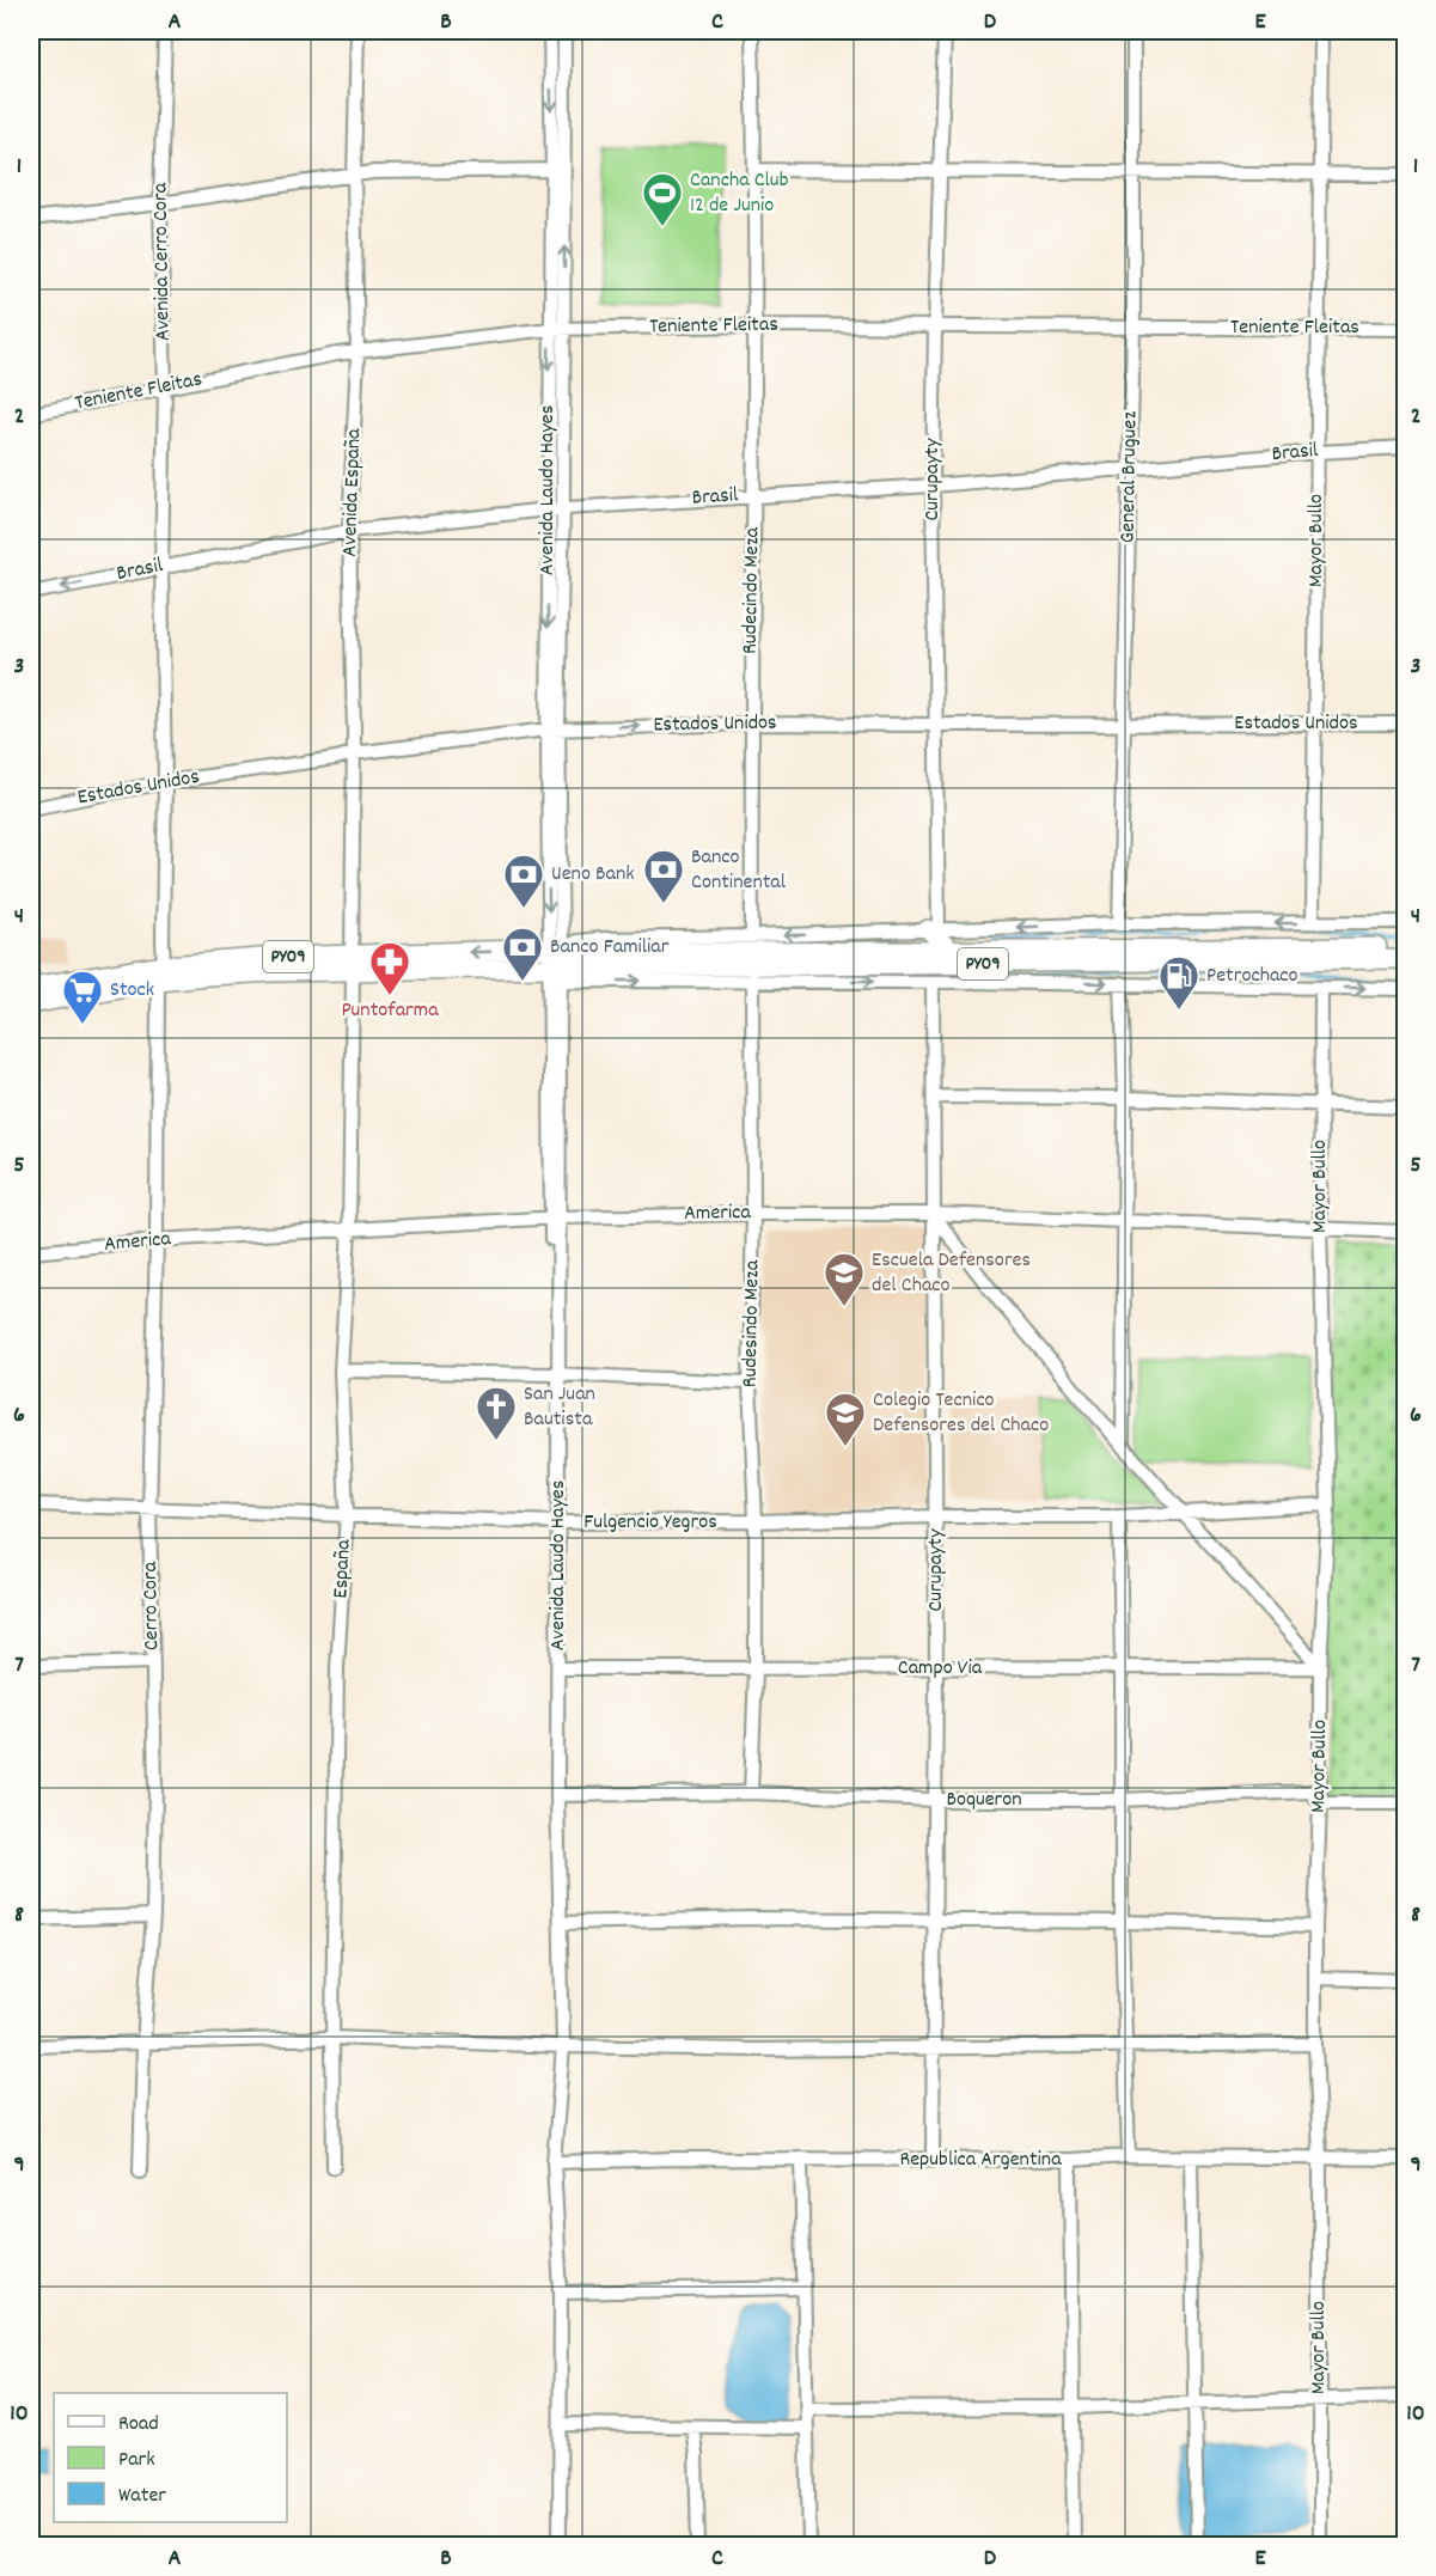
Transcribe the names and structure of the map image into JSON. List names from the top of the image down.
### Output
{
  "streets": {
    "highway": ["PY09"],
    "street": [
      "Avenida Cerro Cora",
      "Teniente Fleitas",
      "Brasil",
      "General Bruguez",
      "Curupayty",
      "Avenida Laudo Hayes",
      "Avenida España",
      "Mayor Bullo",
      "Rudecindo Meza",
      "Estados Unidos",
      "America",
      "Rudesindo Meza",
      "Fulgencio Yegros",
      "España",
      "Cerro Cora",
      "Campo Via",
      "Boqueron",
      "Republica Argentina"
    ]
  },
  "crossings": [
    ["Avenida Cerro Cora", "Teniente Fleitas"],
    ["Avenida Cerro Cora", "Brasil"],
    ["Avenida Cerro Cora", "Estados Unidos"],
    ["Avenida Cerro Cora", "PY09"],
    ["Avenida Cerro Cora", "Cerro Cora"],
    ["Teniente Fleitas", "General Bruguez"],
    ["Teniente Fleitas", "Curupayty"],
    ["Teniente Fleitas", "Avenida Laudo Hayes"],
    ["Teniente Fleitas", "Avenida España"],
    ["Teniente Fleitas", "Mayor Bullo"],
    ["Teniente Fleitas", "Rudecindo Meza"],
    ["Brasil", "General Bruguez"],
    ["Brasil", "Curupayty"],
    ["Brasil", "Avenida Laudo Hayes"],
    ["Brasil", "Avenida España"],
    ["Brasil", "Mayor Bullo"],
    ["Brasil", "Rudecindo Meza"],
    ["General Bruguez", "Estados Unidos"],
    ["Curupayty", "Estados Unidos"],
    ["Curupayty", "America"],
    ["Curupayty", "Fulgencio Yegros"],
    ["Curupayty", "Campo Via"],
    ["Curupayty", "Boqueron"],
    ["Curupayty", "Republica Argentina"],
    ["Avenida Laudo Hayes", "Estados Unidos"],
    ["Avenida Laudo Hayes", "PY09"],
    ["Avenida Laudo Hayes", "America"],
    ["Avenida Laudo Hayes", "Fulgencio Yegros"],
    ["Avenida Laudo Hayes", "Campo Via"],
    ["Avenida Laudo Hayes", "Boqueron"],
    ["Avenida Laudo Hayes", "Republica Argentina"],
    ["Avenida España", "Estados Unidos"],
    ["Avenida España", "PY09"],
    ["Avenida España", "España"],
    ["Mayor Bullo", "Estados Unidos"],
    ["Mayor Bullo", "America"],
    ["Mayor Bullo", "Fulgencio Yegros"],
    ["Mayor Bullo", "Campo Via"],
    ["Mayor Bullo", "Boqueron"],
    ["Mayor Bullo", "Republica Argentina"],
    ["Rudecindo Meza", "Estados Unidos"],
    ["PY09", "España"],
    ["PY09", "Cerro Cora"],
    ["America", "Rudesindo Meza"],
    ["America", "España"],
    ["America", "Cerro Cora"],
    ["Rudesindo Meza", "Fulgencio Yegros"],
    ["Rudesindo Meza", "Campo Via"],
    ["Rudesindo Meza", "Boqueron"],
    ["Fulgencio Yegros", "España"],
    ["Fulgencio Yegros", "Cerro Cora"]
  ],
  "places": {
    "sports": ["Cancha Club 12 de Junio"],
    "bank": ["Banco Continental", "Ueno Bank", "Banco Familiar"],
    "pharmacy": ["Puntofarma"],
    "fuel station": ["Petrochaco"],
    "supermarket": ["Stock"],
    "school or university": ["Escuela Defensores del Chaco", "Colegio Tecnico Defensores del Chaco"],
    "church": ["San Juan Bautista"]
  },
  "legend": ["Road", "Park", "Water"],
  "grid": {
    "columns": [
      "A",
      "B",
      "C",
      "D",
      "E"
    ],
    "rows": [
      "1",
      "2",
      "3",
      "4",
      "5",
      "6",
      "7",
      "8",
      "9",
      "10"
    ]
  }
}
